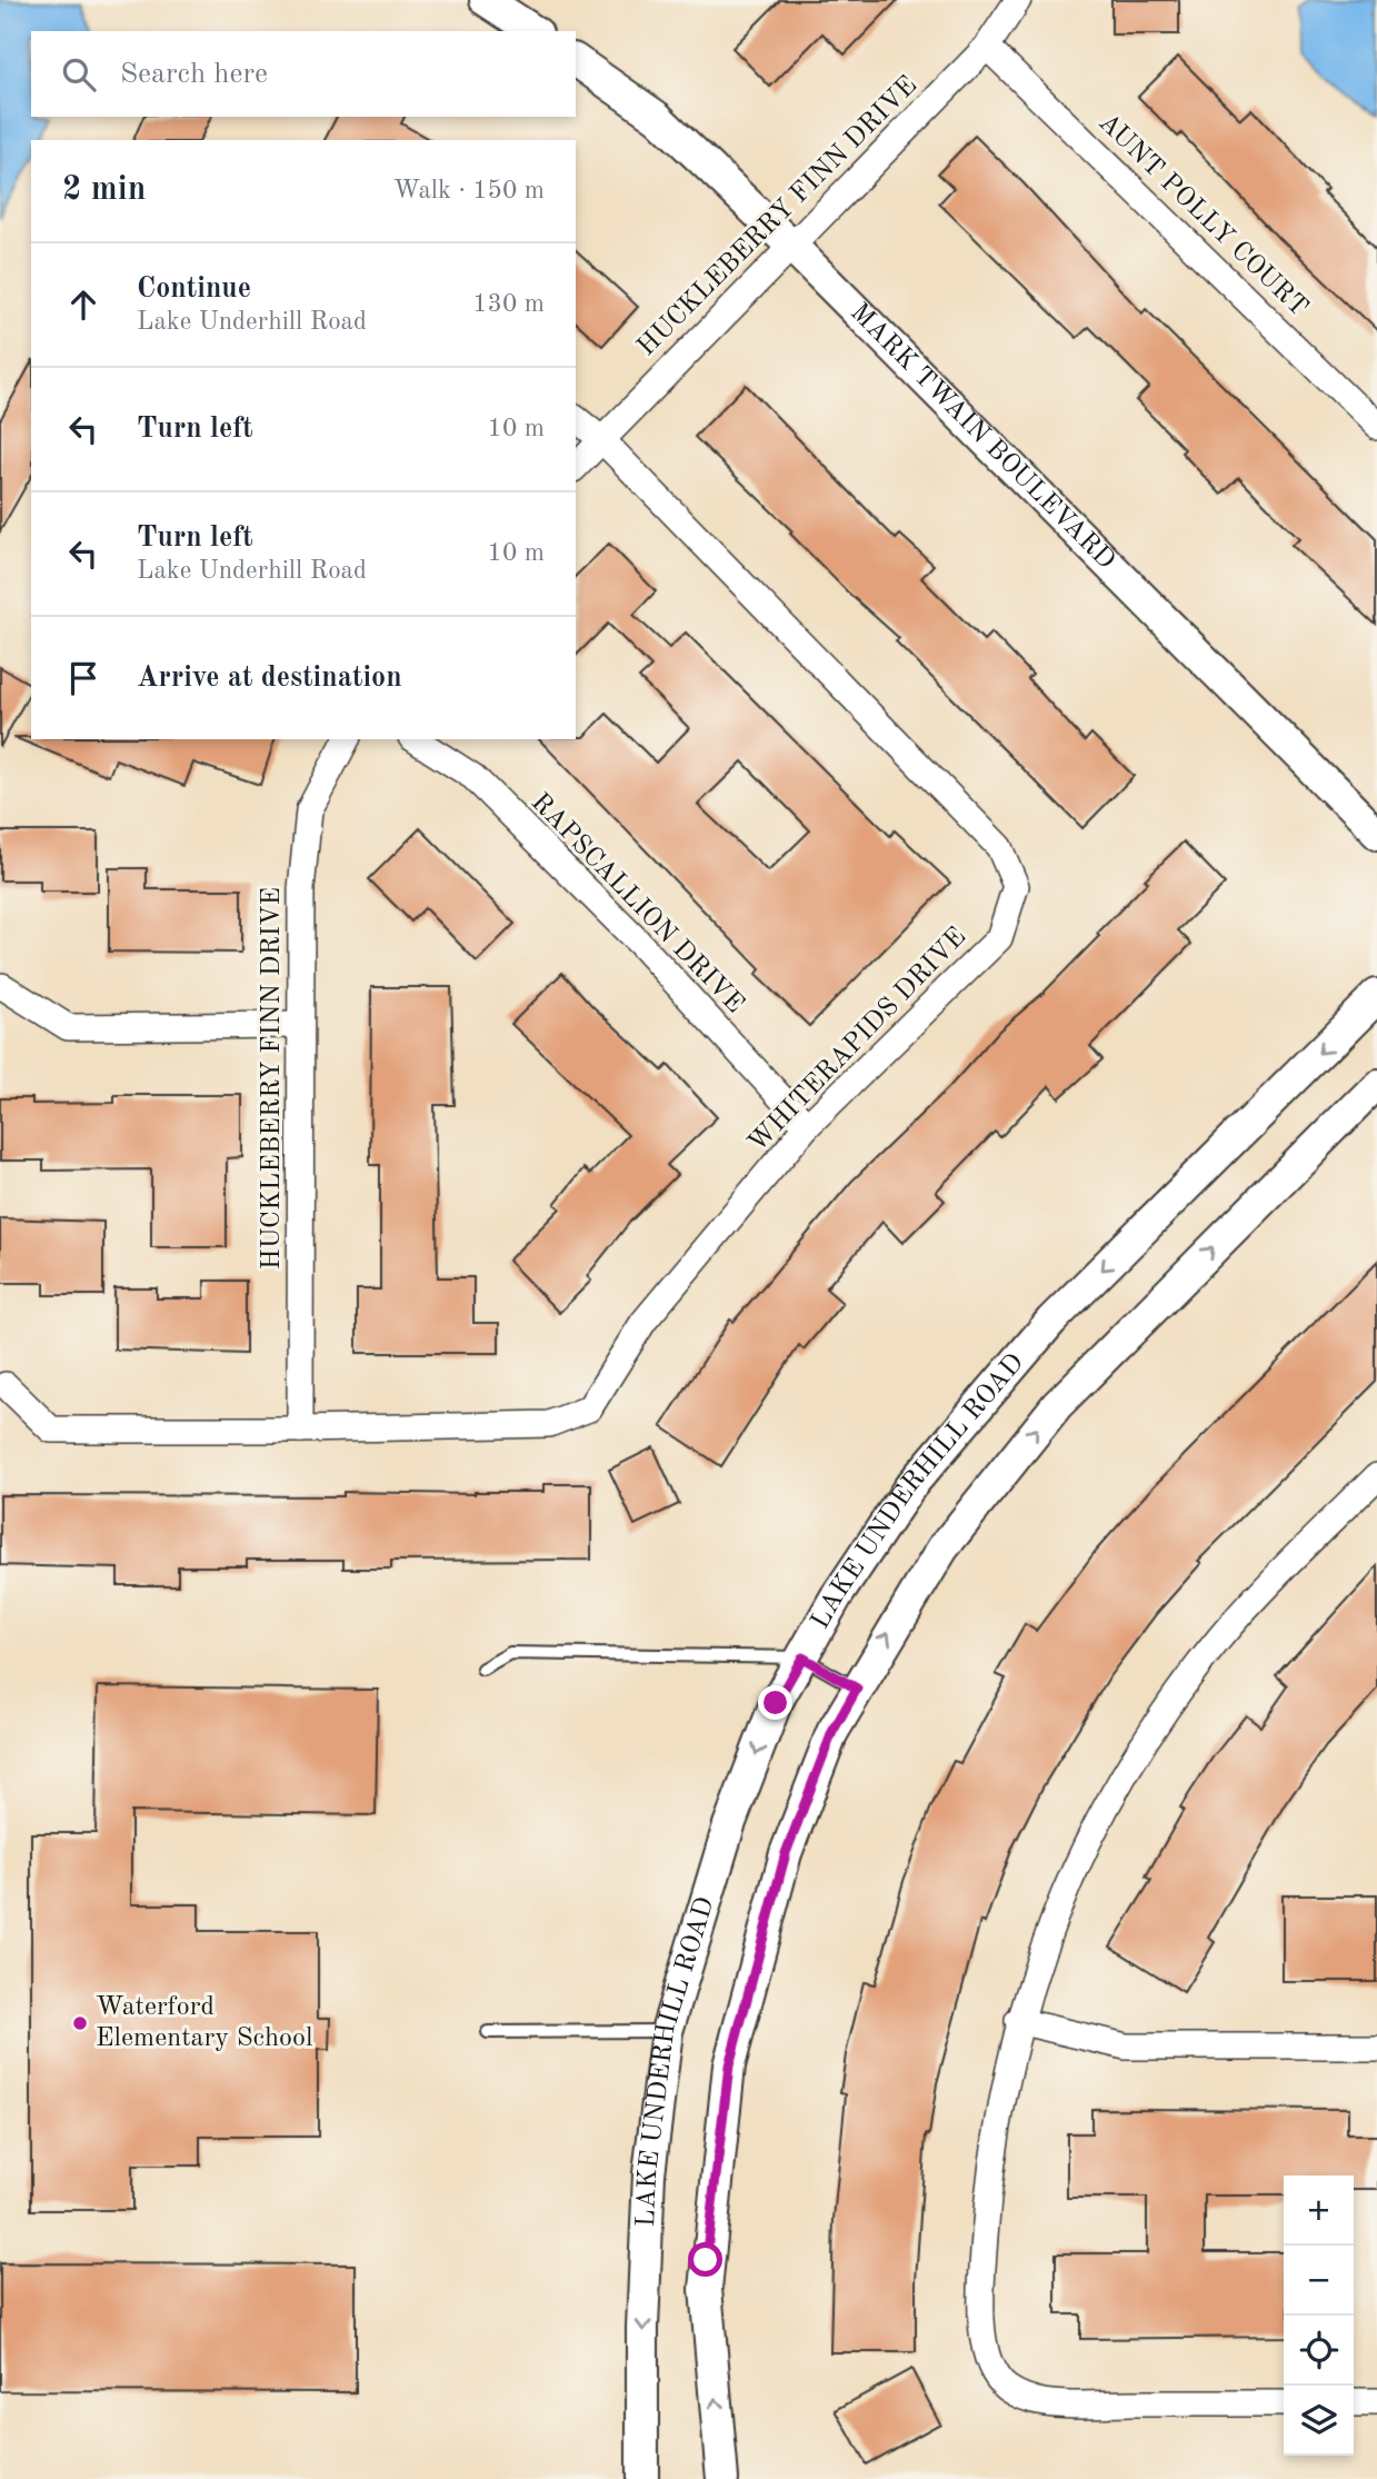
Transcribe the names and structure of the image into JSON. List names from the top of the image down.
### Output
{
  "streets": {
    "street": [
      "AUNT POLLY COURT",
      "HUCKLEBERRY FINN DRIVE",
      "MARK TWAIN BOULEVARD",
      "RAPSCALLION DRIVE",
      "WHITERAPIDS DRIVE",
      "LAKE UNDERHILL ROAD"
    ]
  },
  "crossings": [
    ["AUNT POLLY COURT", "HUCKLEBERRY FINN DRIVE"],
    ["HUCKLEBERRY FINN DRIVE", "MARK TWAIN BOULEVARD"],
    ["HUCKLEBERRY FINN DRIVE", "WHITERAPIDS DRIVE"],
    ["RAPSCALLION DRIVE", "WHITERAPIDS DRIVE"]
  ],
  "places": ["Waterford Elementary School"],
  "page": {
    "search": "Search here",
    "heading": ["2 min", "Walk · 150 m"],
    "list": [
      ["Continue", "Lake Underhill Road", "130 m"],
      ["Turn left", "10 m"],
      ["Turn left", "Lake Underhill Road", "10 m"],
      "Arrive at destination"
    ],
    "map_buttons": ["+", "−"]
  }
}
